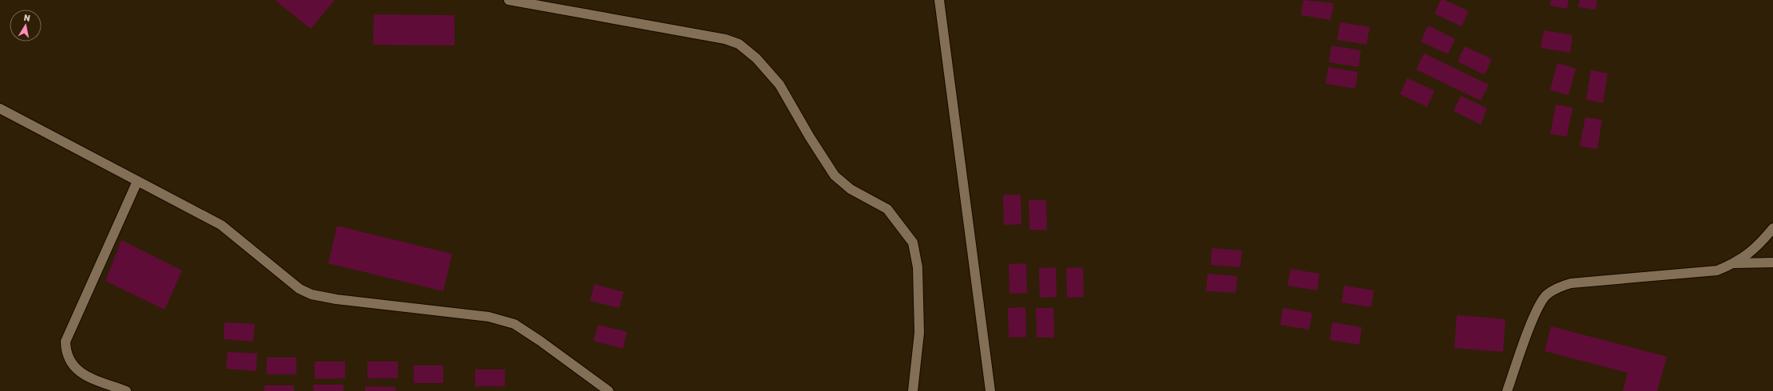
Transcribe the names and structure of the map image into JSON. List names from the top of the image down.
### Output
{
  "north": "top"
}
